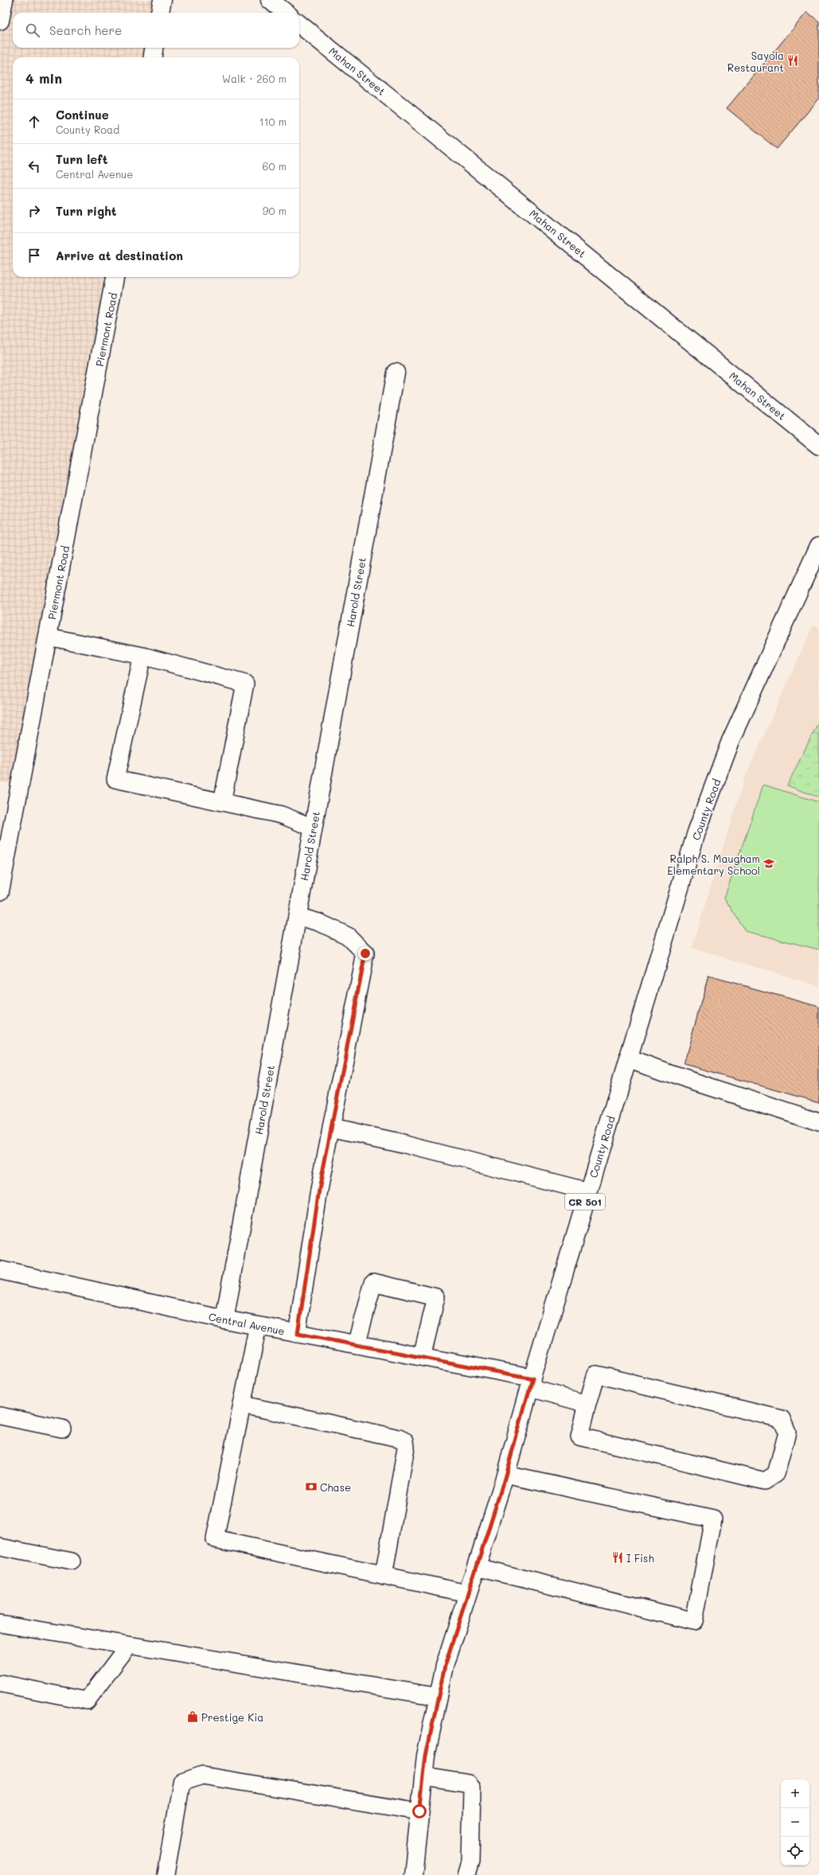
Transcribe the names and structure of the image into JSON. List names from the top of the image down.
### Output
{
  "streets": {
    "street": [
      "Mahan Street",
      "Piermont Road",
      "Harold Street",
      "County Road",
      "CR 501",
      "Central Avenue"
    ]
  },
  "crossings": [
    ["Harold Street", "Central Avenue"],
    ["County Road", "Central Avenue"]
  ],
  "places": {
    "restaurant": ["Sayola Restaurant", "I Fish"],
    "school or university": ["Ralph S. Maugham Elementary School"],
    "bank": ["Chase"],
    "shop": ["Prestige Kia"]
  },
  "page": {
    "search": "Search here",
    "heading": ["4 min", "Walk · 260 m"],
    "list": [
      ["Continue", "County Road", "110 m"],
      ["Turn left", "Central Avenue", "60 m"],
      ["Turn right", "90 m"],
      "Arrive at destination"
    ],
    "map_buttons": ["+", "−"]
  }
}
